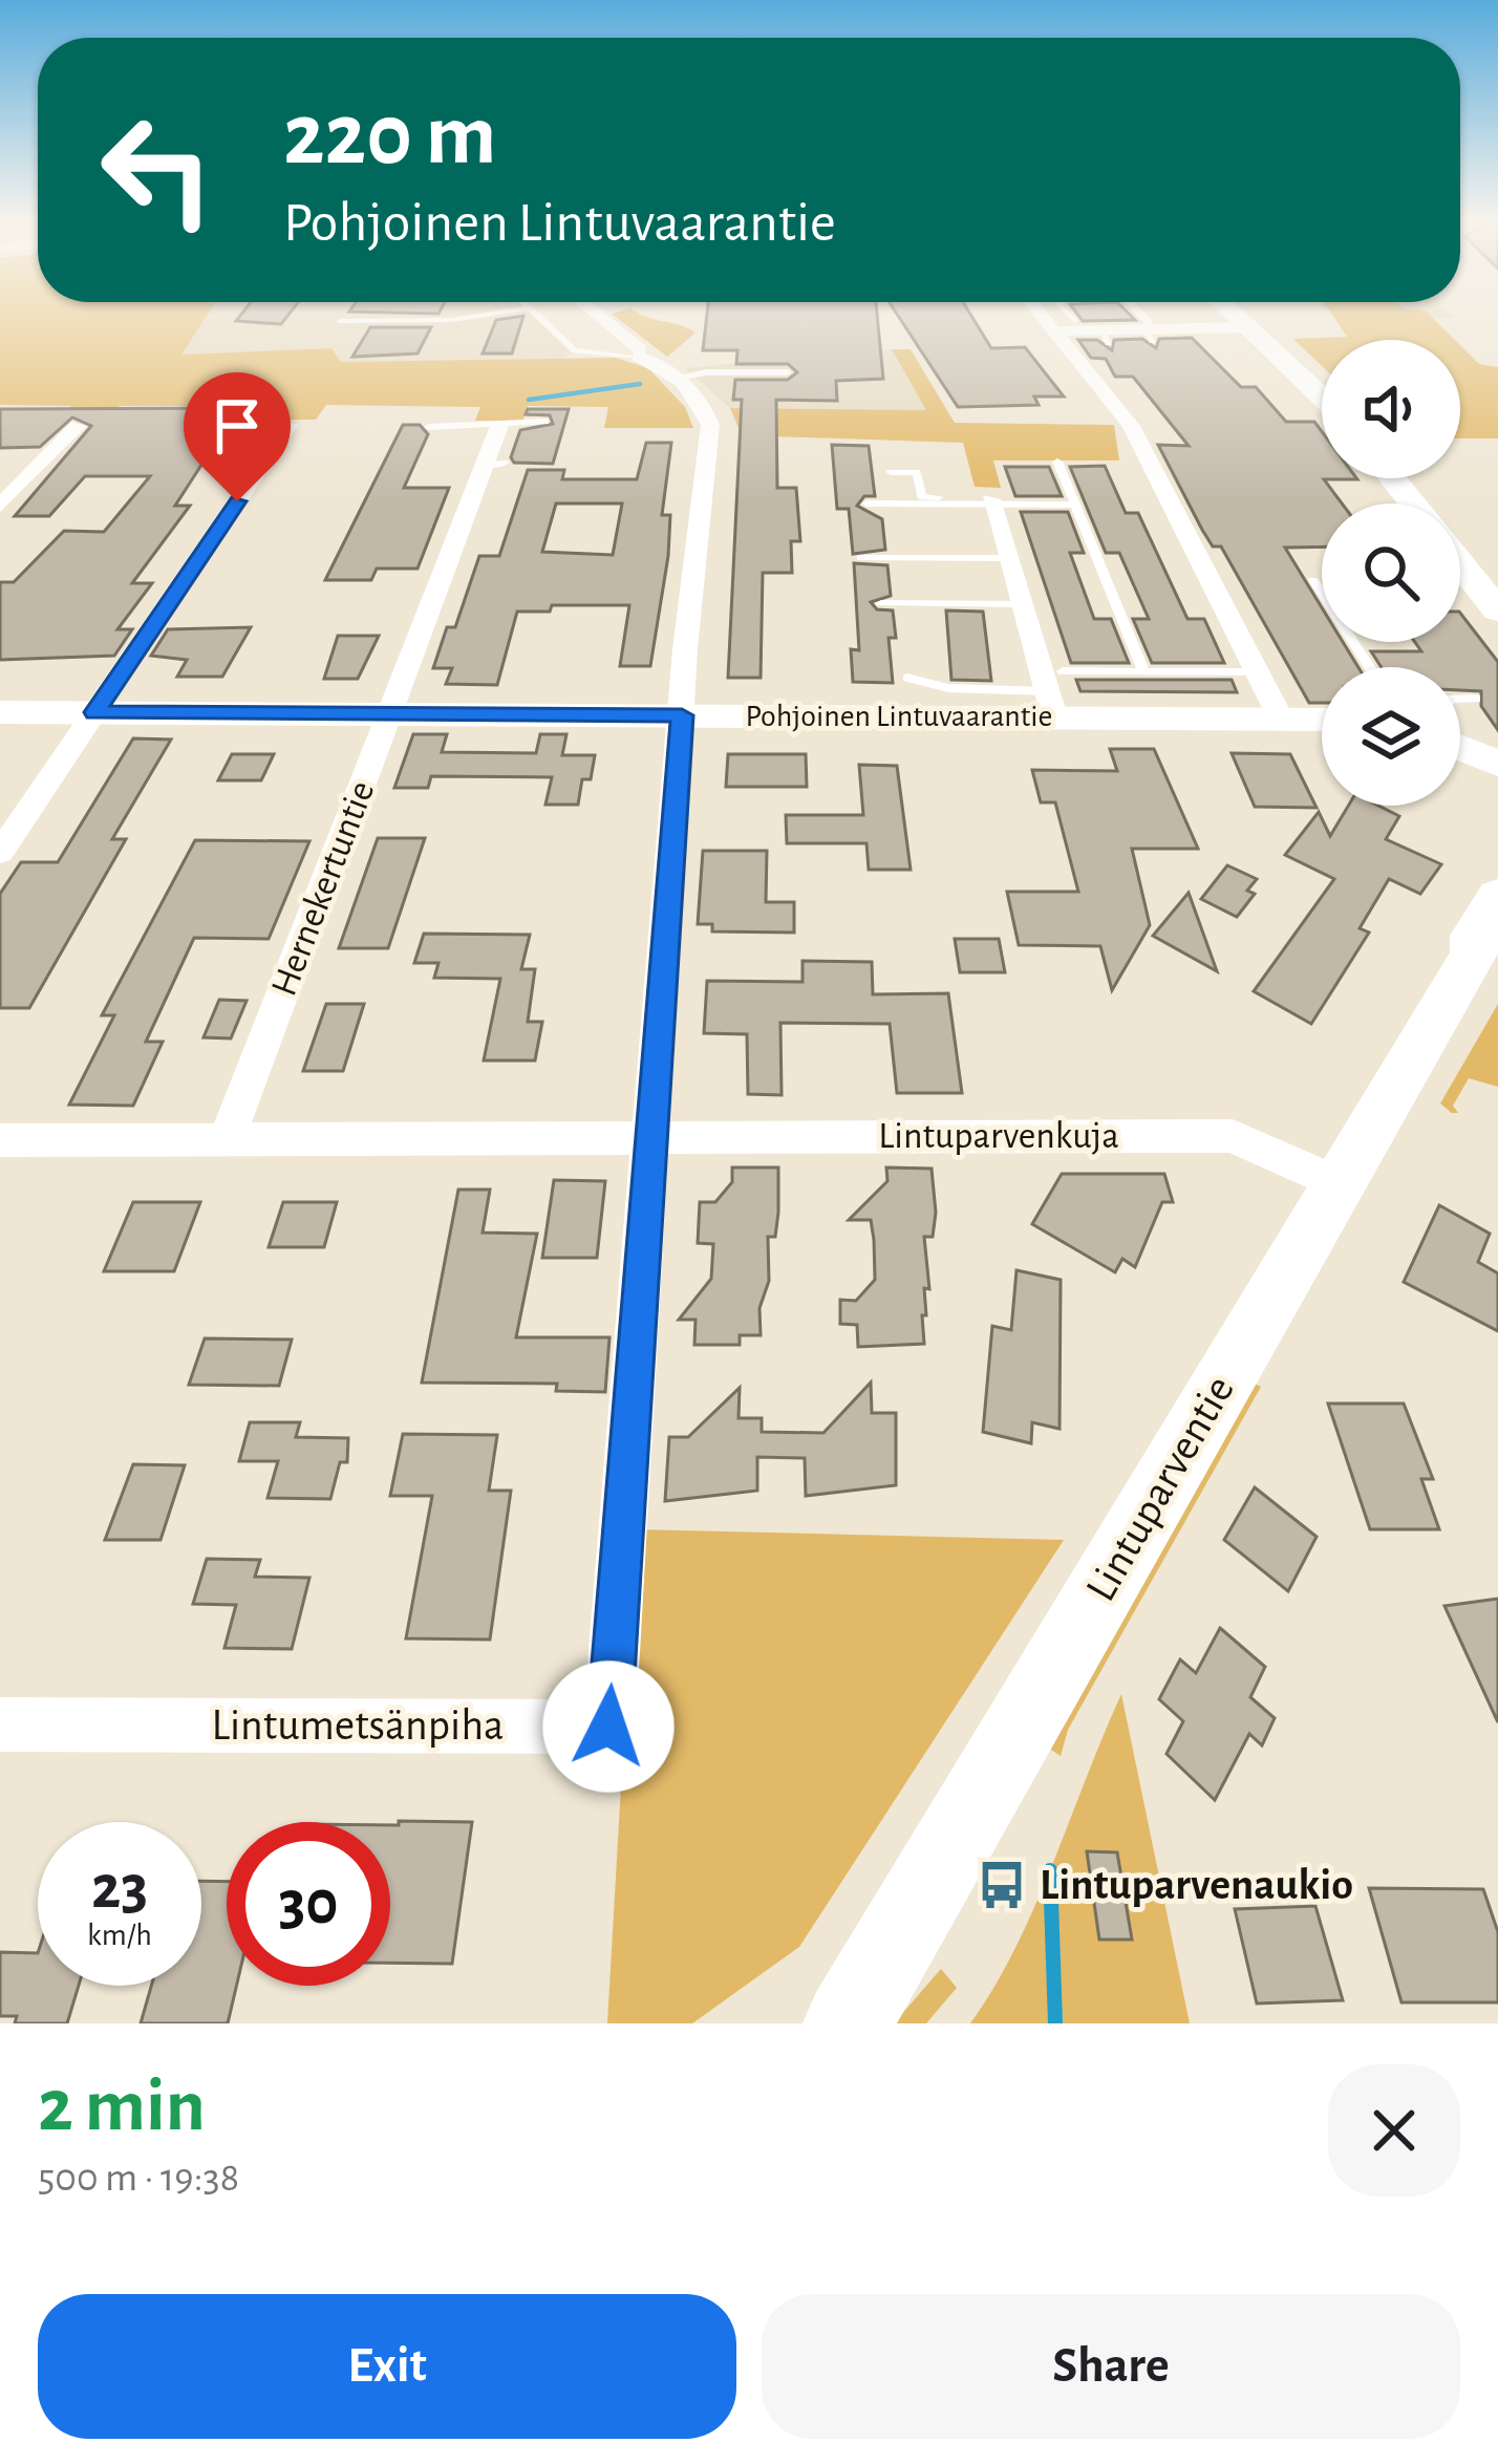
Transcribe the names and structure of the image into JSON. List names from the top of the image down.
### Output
{
  "streets": {
    "street": [
      "Pohjoinen Lintuvaarantie",
      "Hernekertuntie",
      "Lintuparvenkuja",
      "Lintuparventie",
      "Lintumetsänpiha"
    ]
  },
  "crossings": [
    ["Pohjoinen Lintuvaarantie", "Hernekertuntie"],
    ["Pohjoinen Lintuvaarantie", "Lintumetsänpiha"],
    ["Hernekertuntie", "Lintuparvenkuja"],
    ["Lintuparvenkuja", "Lintuparventie"],
    ["Lintuparvenkuja", "Lintumetsänpiha"]
  ],
  "places": {
    "bus stop": ["Lintuparvenaukio"]
  },
  "page": {
    "turn": ["220 m", "Pohjoinen Lintuvaarantie"],
    "speed": "23 km/h",
    "limit": "30",
    "heading": ["2 min", "500 m · 19:38"],
    "buttons": ["Exit", "Share"]
  }
}
